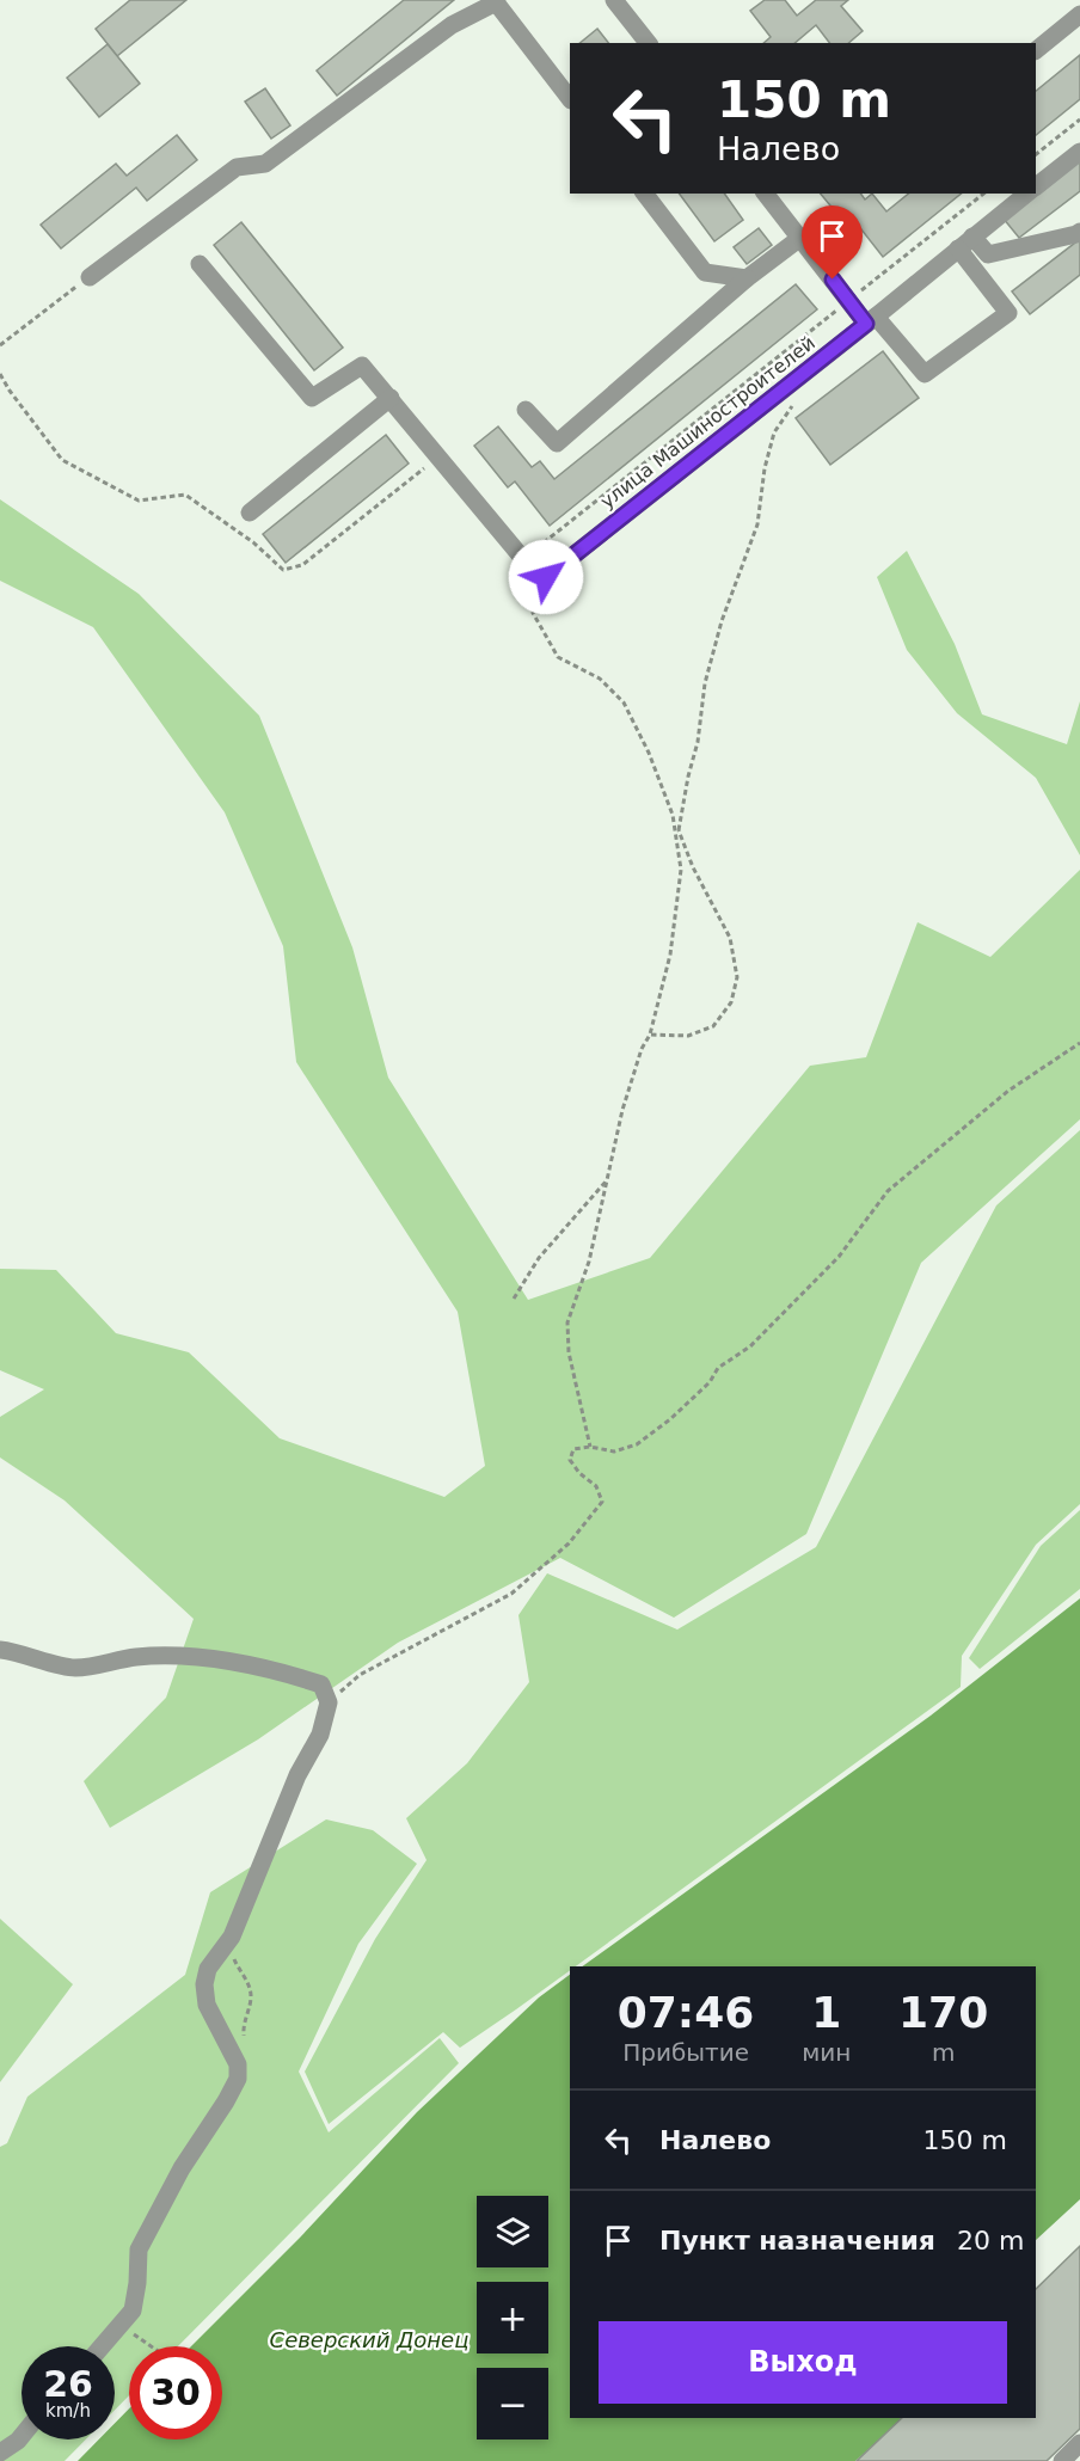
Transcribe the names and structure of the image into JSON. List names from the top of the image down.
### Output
{
  "streets": {
    "street": ["улица Машиностроителей"]
  },
  "water": ["Северский Донец"],
  "page": {
    "turn": ["150 m", "Налево"],
    "eta": [
      "07:46",
      "Прибытие",
      "1",
      "мин",
      "170",
      "m"
    ],
    "list": [
      {
        "name": "Налево",
        "value": "150 m"
      },
      {
        "name": "Пункт назначения",
        "value": "20 m"
      }
    ],
    "map_buttons": ["+", "−"],
    "buttons": "Выход",
    "speed": "26 km/h",
    "limit": "30"
  }
}
